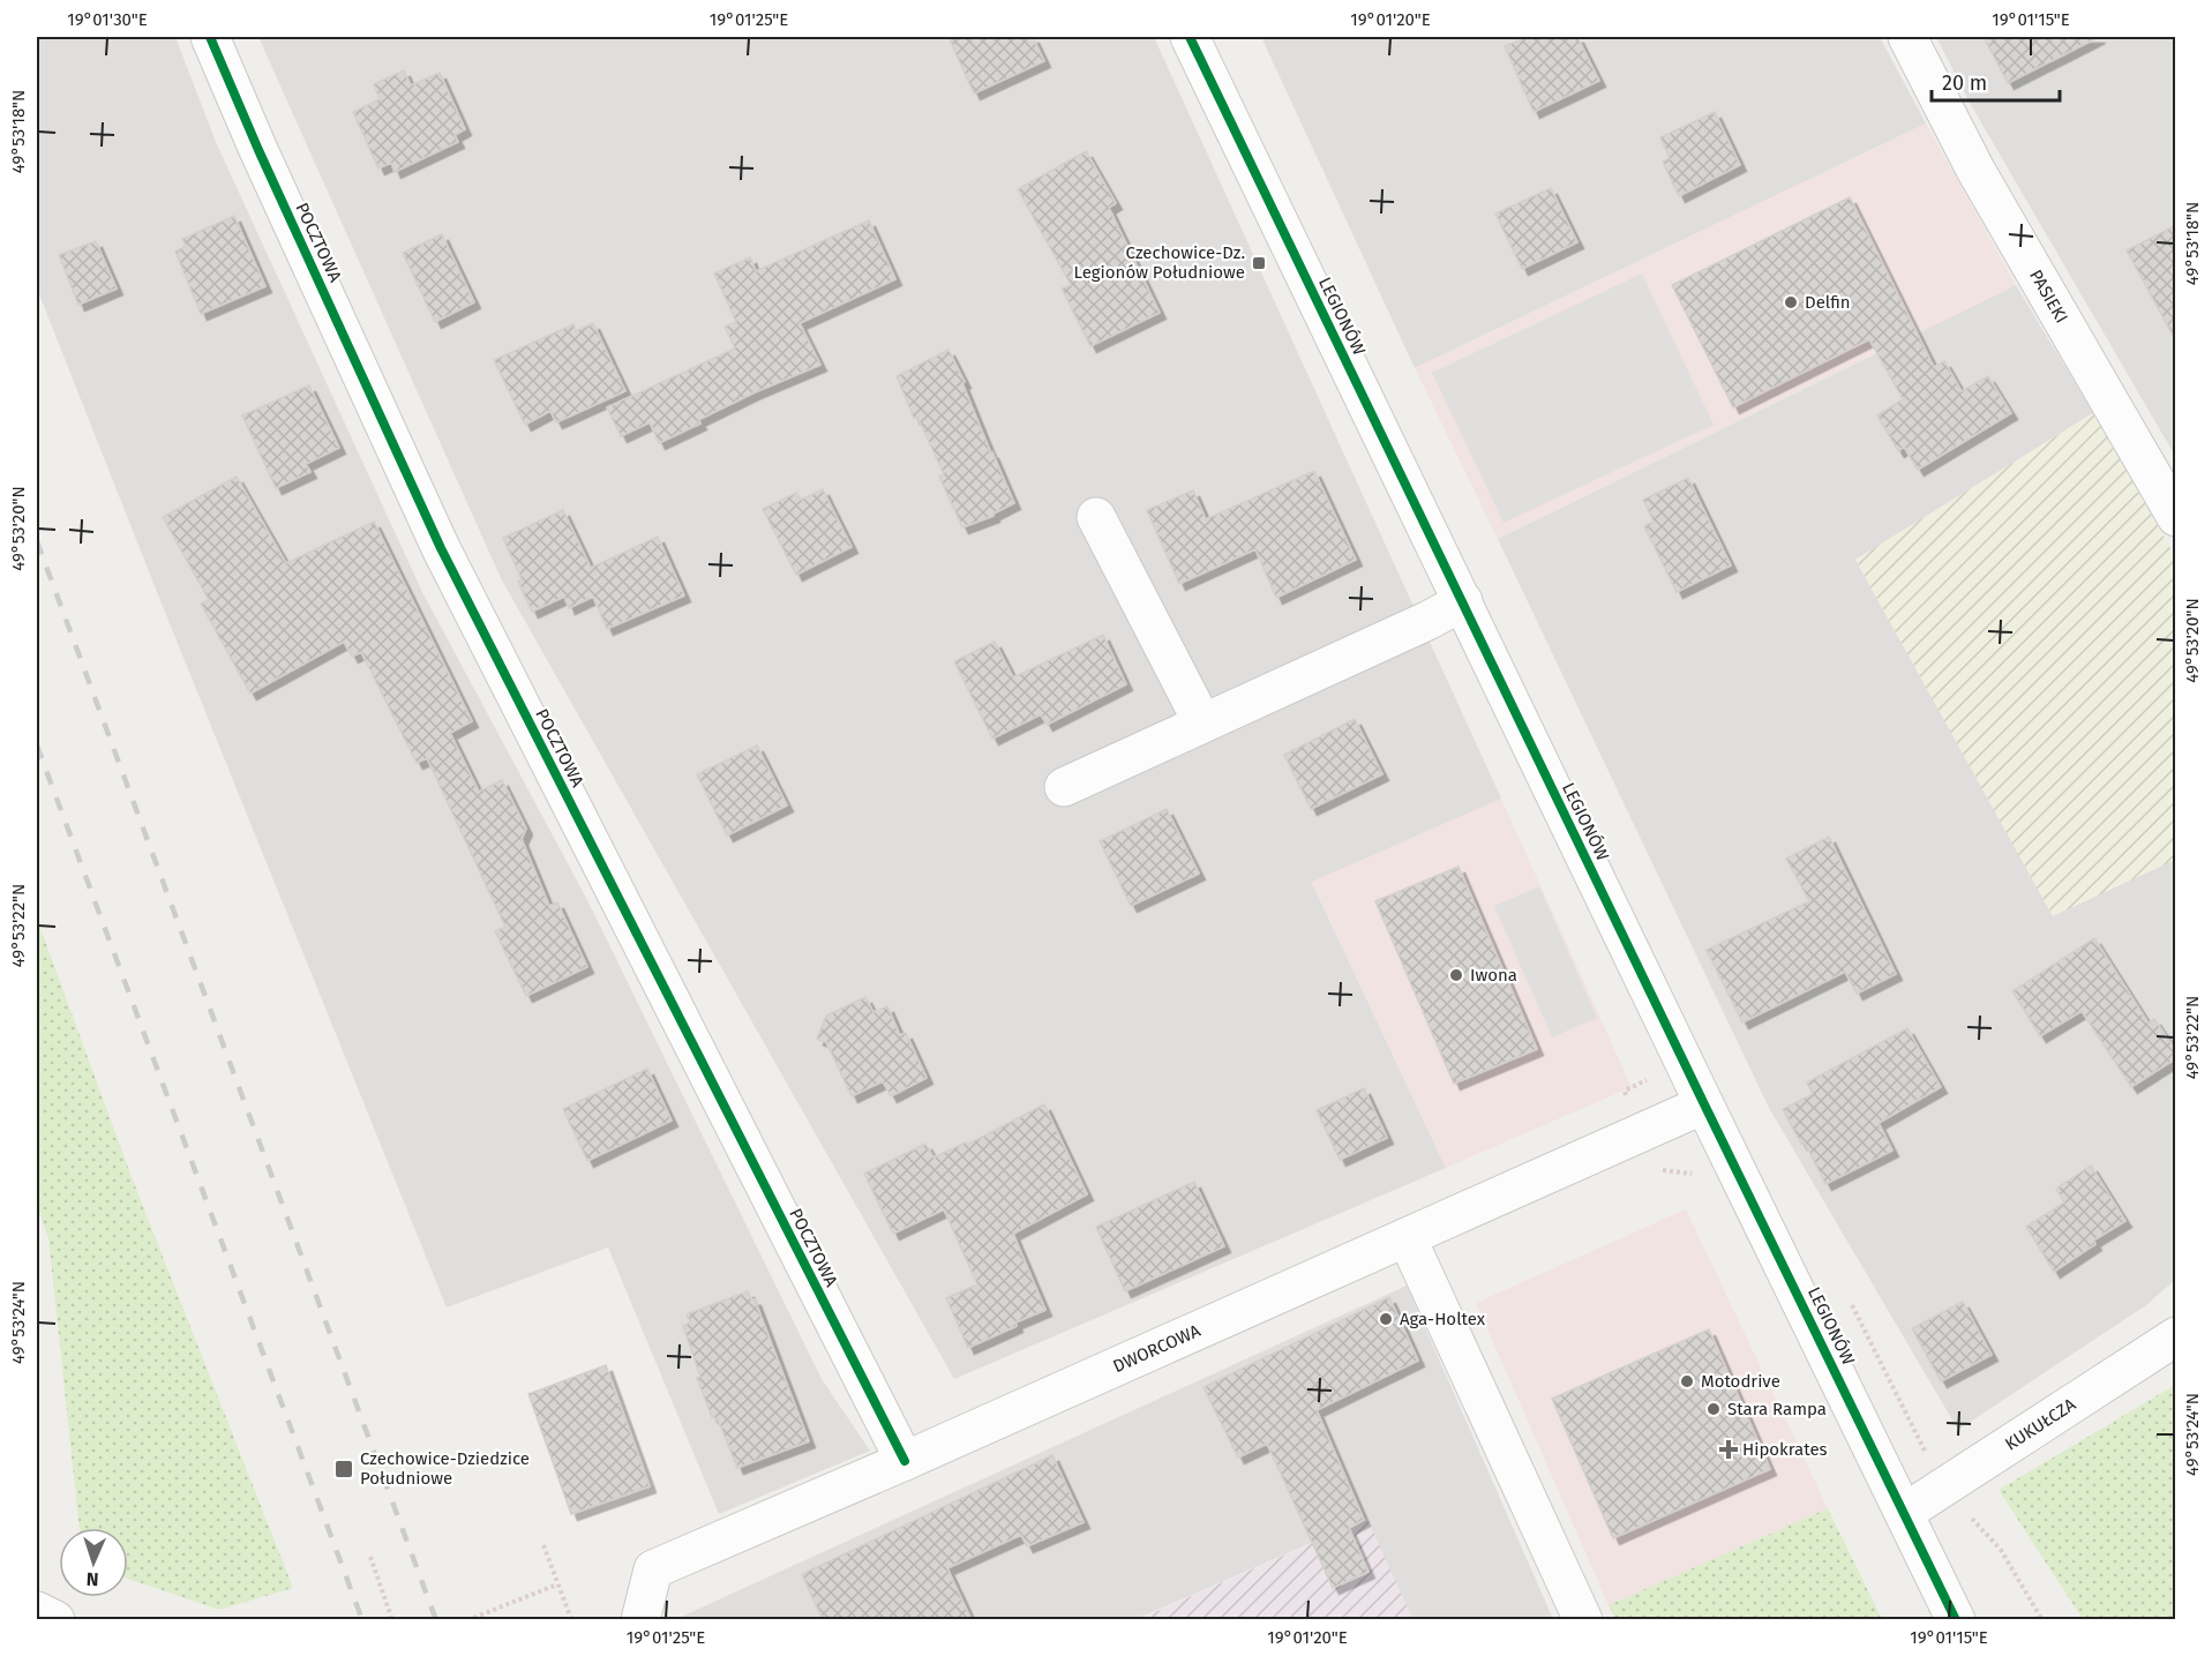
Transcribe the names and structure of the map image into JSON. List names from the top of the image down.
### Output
{
  "streets": {
    "street": [
      "POCZTOWA",
      "PASIEKI",
      "LEGIONÓW",
      "DWORCOWA",
      "KUKUŁCZA"
    ]
  },
  "crossings": [
    ["POCZTOWA", "DWORCOWA"],
    ["LEGIONÓW", "DWORCOWA"],
    ["LEGIONÓW", "KUKUŁCZA"]
  ],
  "places": {
    "transit": ["Czechowice-Dz. Legionów Południowe", "Czechowice-Dziedzice Południowe"],
    "other": [
      "Delfin",
      "Iwona",
      "Aga-Holtex",
      "Motodrive",
      "Stara Rampa"
    ],
    "health": ["Hipokrates"]
  },
  "scale_bar": "20 m",
  "north": "bottom",
  "coordinates": [
    "19°01'30\"E",
    "19°01'25\"E",
    "19°01'20\"E",
    "19°01'15\"E",
    "49°53'18\"N",
    "49°53'20\"N",
    "49°53'22\"N",
    "49°53'24\"N"
  ]
}
